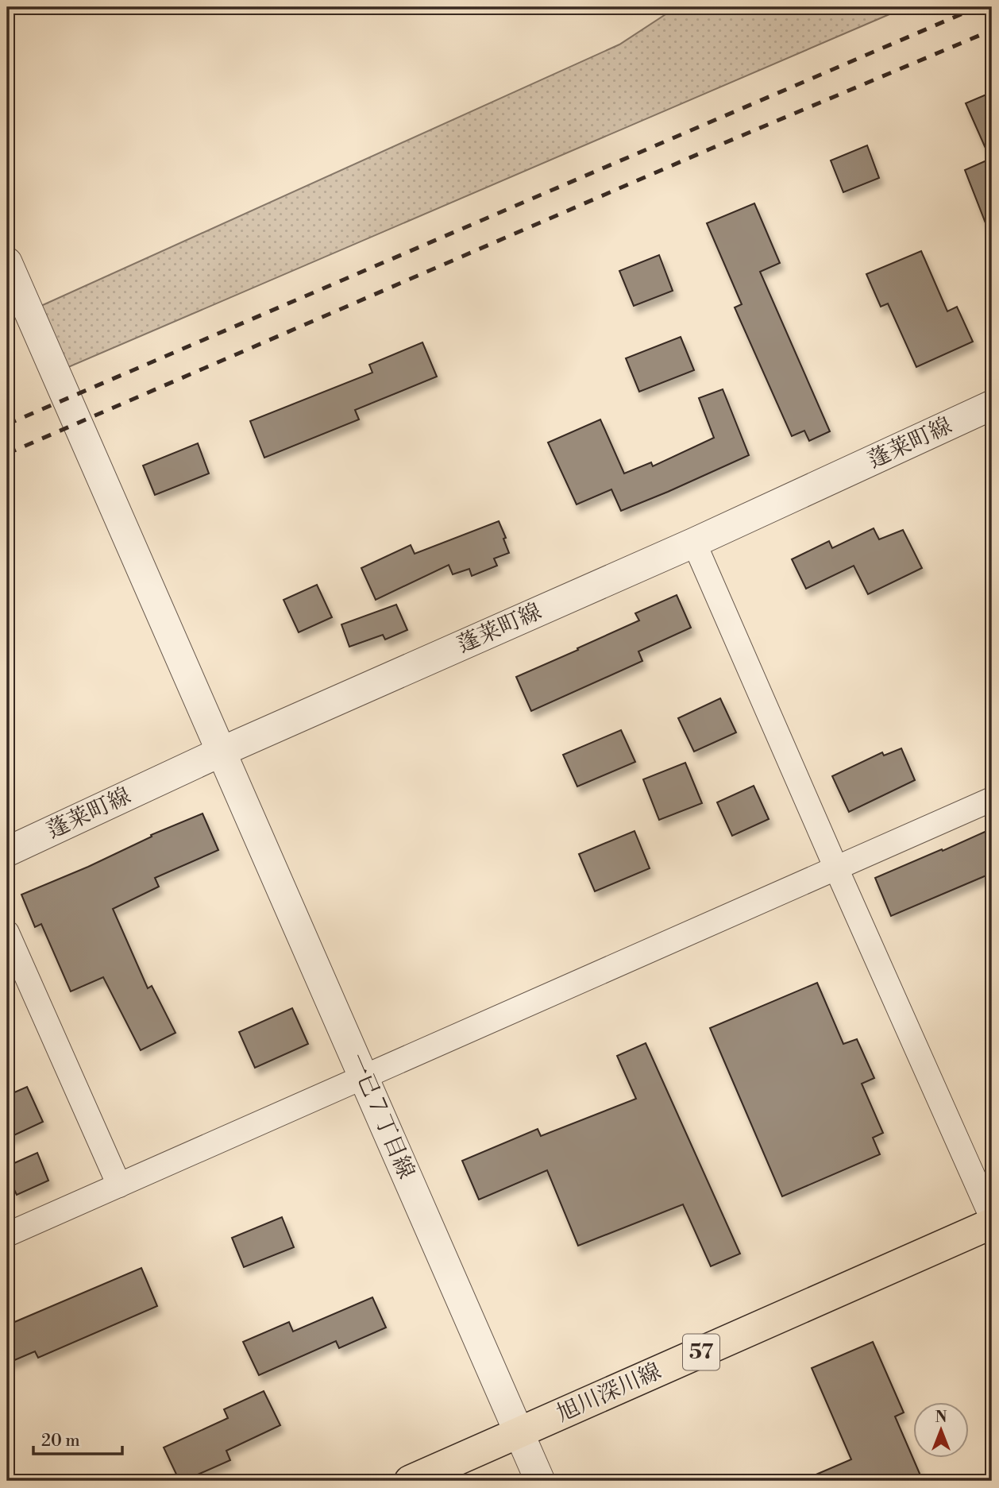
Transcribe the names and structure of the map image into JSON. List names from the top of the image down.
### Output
{
  "streets": {
    "main road": ["57", "旭川深川線"],
    "street": ["蓬莱町線", "一已７丁目線"]
  },
  "crossings": [
    ["蓬莱町線", "一已７丁目線"],
    ["一已７丁目線", "旭川深川線"]
  ],
  "scale_bar": "20 m",
  "north": "top"
}
